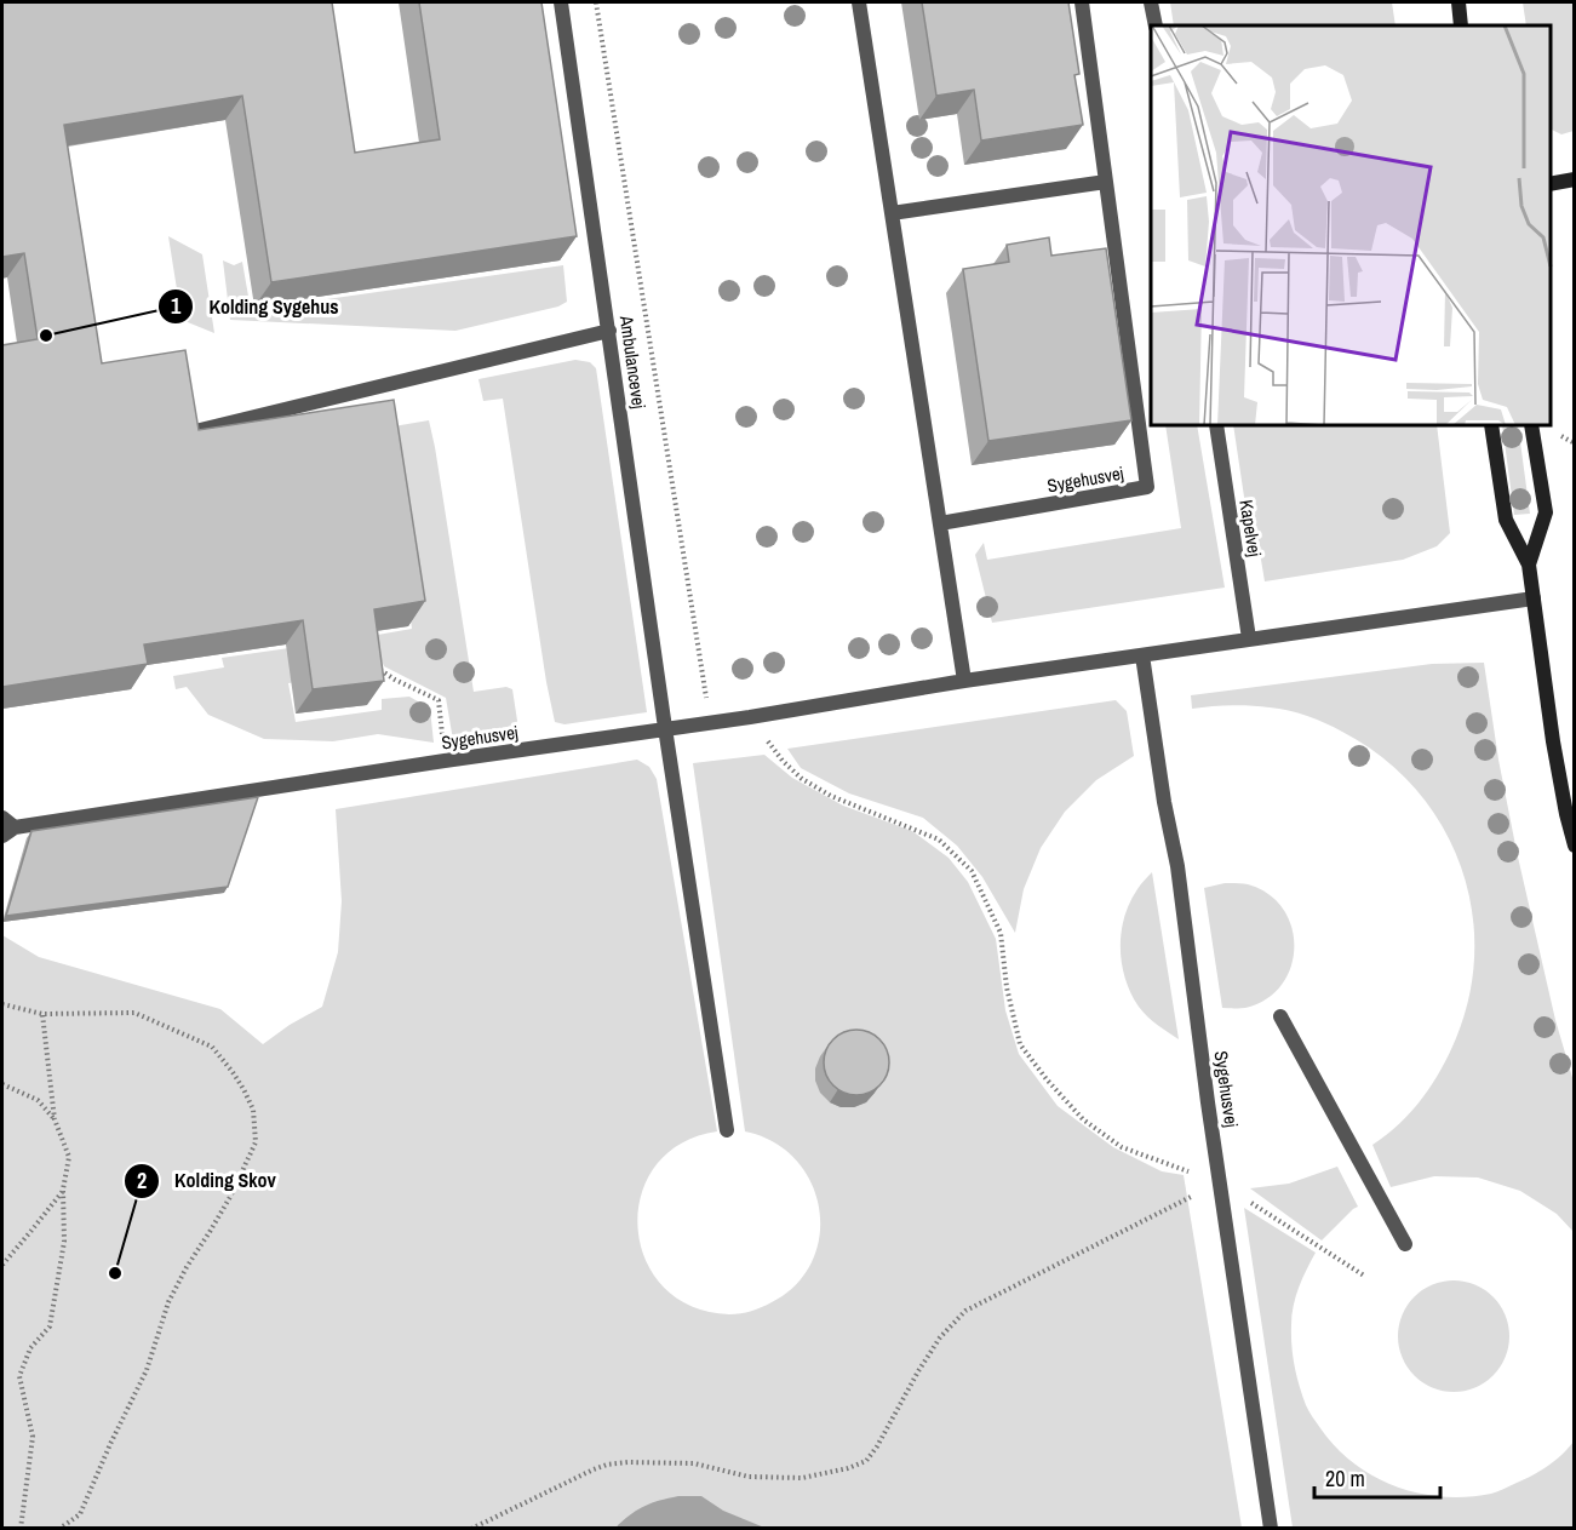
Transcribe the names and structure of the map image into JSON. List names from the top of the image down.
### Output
{
  "streets": {
    "lane": ["Ambulancevej", "Sygehusvej", "Kapelvej"]
  },
  "crossings": [
    ["Ambulancevej", "Sygehusvej"],
    ["Sygehusvej", "Kapelvej"]
  ],
  "places": ["Kolding Sygehus", "Kolding Skov"],
  "scale_bar": "20 m"
}
